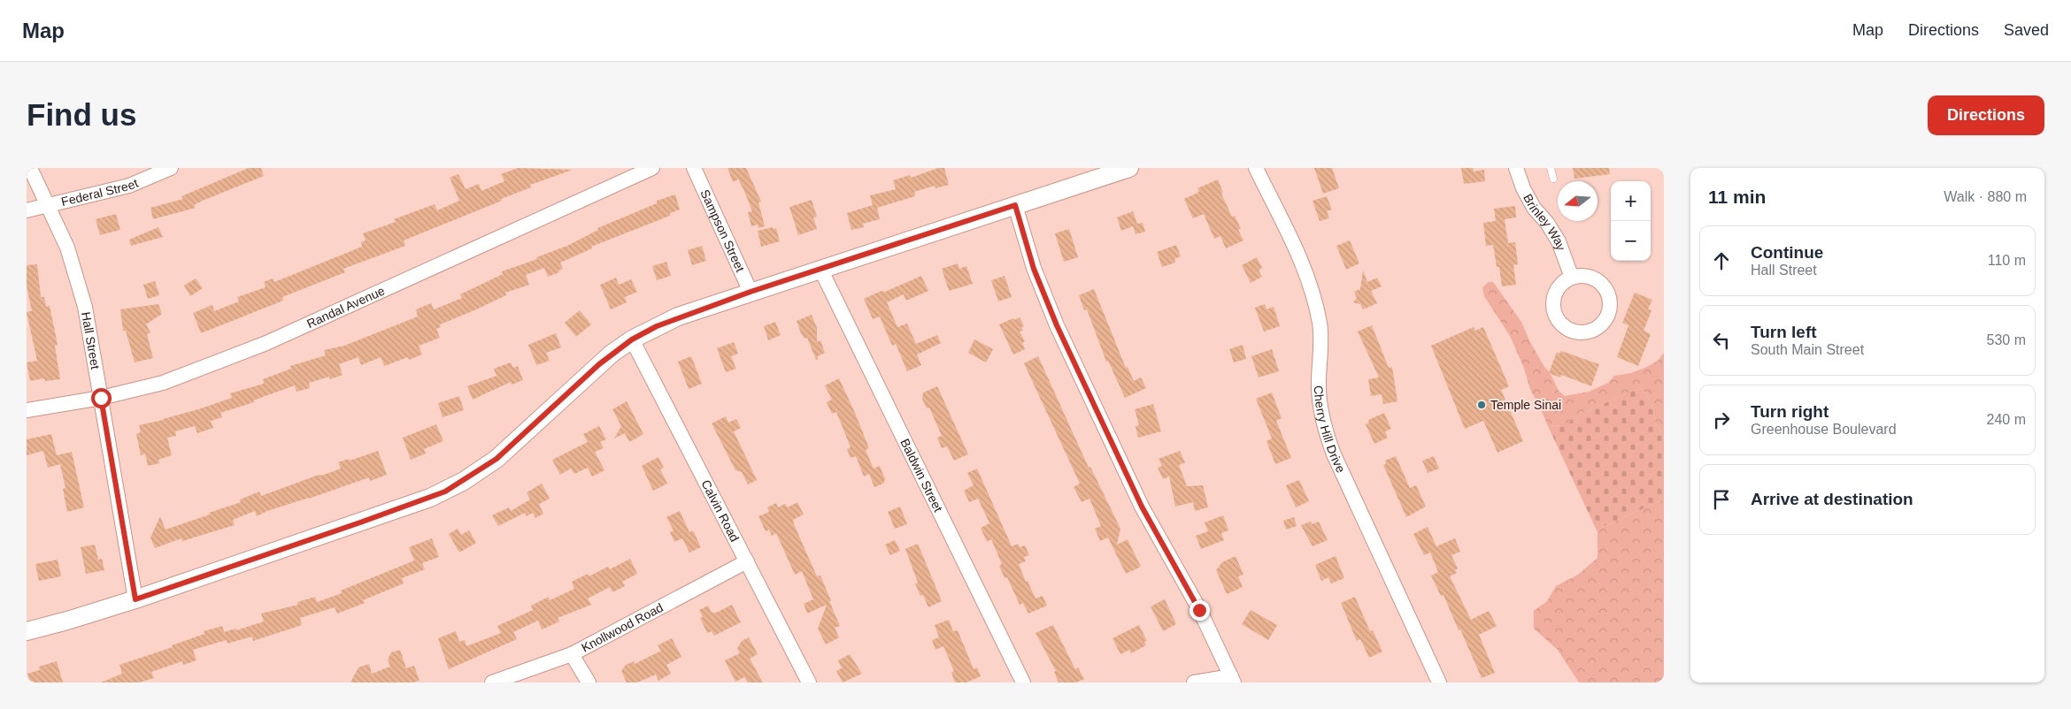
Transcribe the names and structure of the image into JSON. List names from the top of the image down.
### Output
{
  "streets": {
    "street": [
      "Federal Street",
      "Brinley Way",
      "Sampson Street",
      "Randal Avenue",
      "Hall Street",
      "Cherry Hill Drive",
      "Baldwin Street",
      "Calvin Road",
      "Knollwood Road"
    ]
  },
  "crossings": [
    ["Federal Street", "Hall Street"],
    ["Randal Avenue", "Hall Street"],
    ["Calvin Road", "Knollwood Road"]
  ],
  "places": ["Temple Sinai"],
  "north": "left",
  "page": {
    "header": "Map",
    "nav": ["Map", "Directions", "Saved"],
    "buttons": "Directions",
    "title": "Find us",
    "heading": ["11 min", "Walk · 880 m"],
    "map_buttons": ["+", "−"],
    "list": [
      ["Continue", "Hall Street", "110 m"],
      ["Turn left", "South Main Street", "530 m"],
      ["Turn right", "Greenhouse Boulevard", "240 m"],
      "Arrive at destination"
    ]
  }
}
